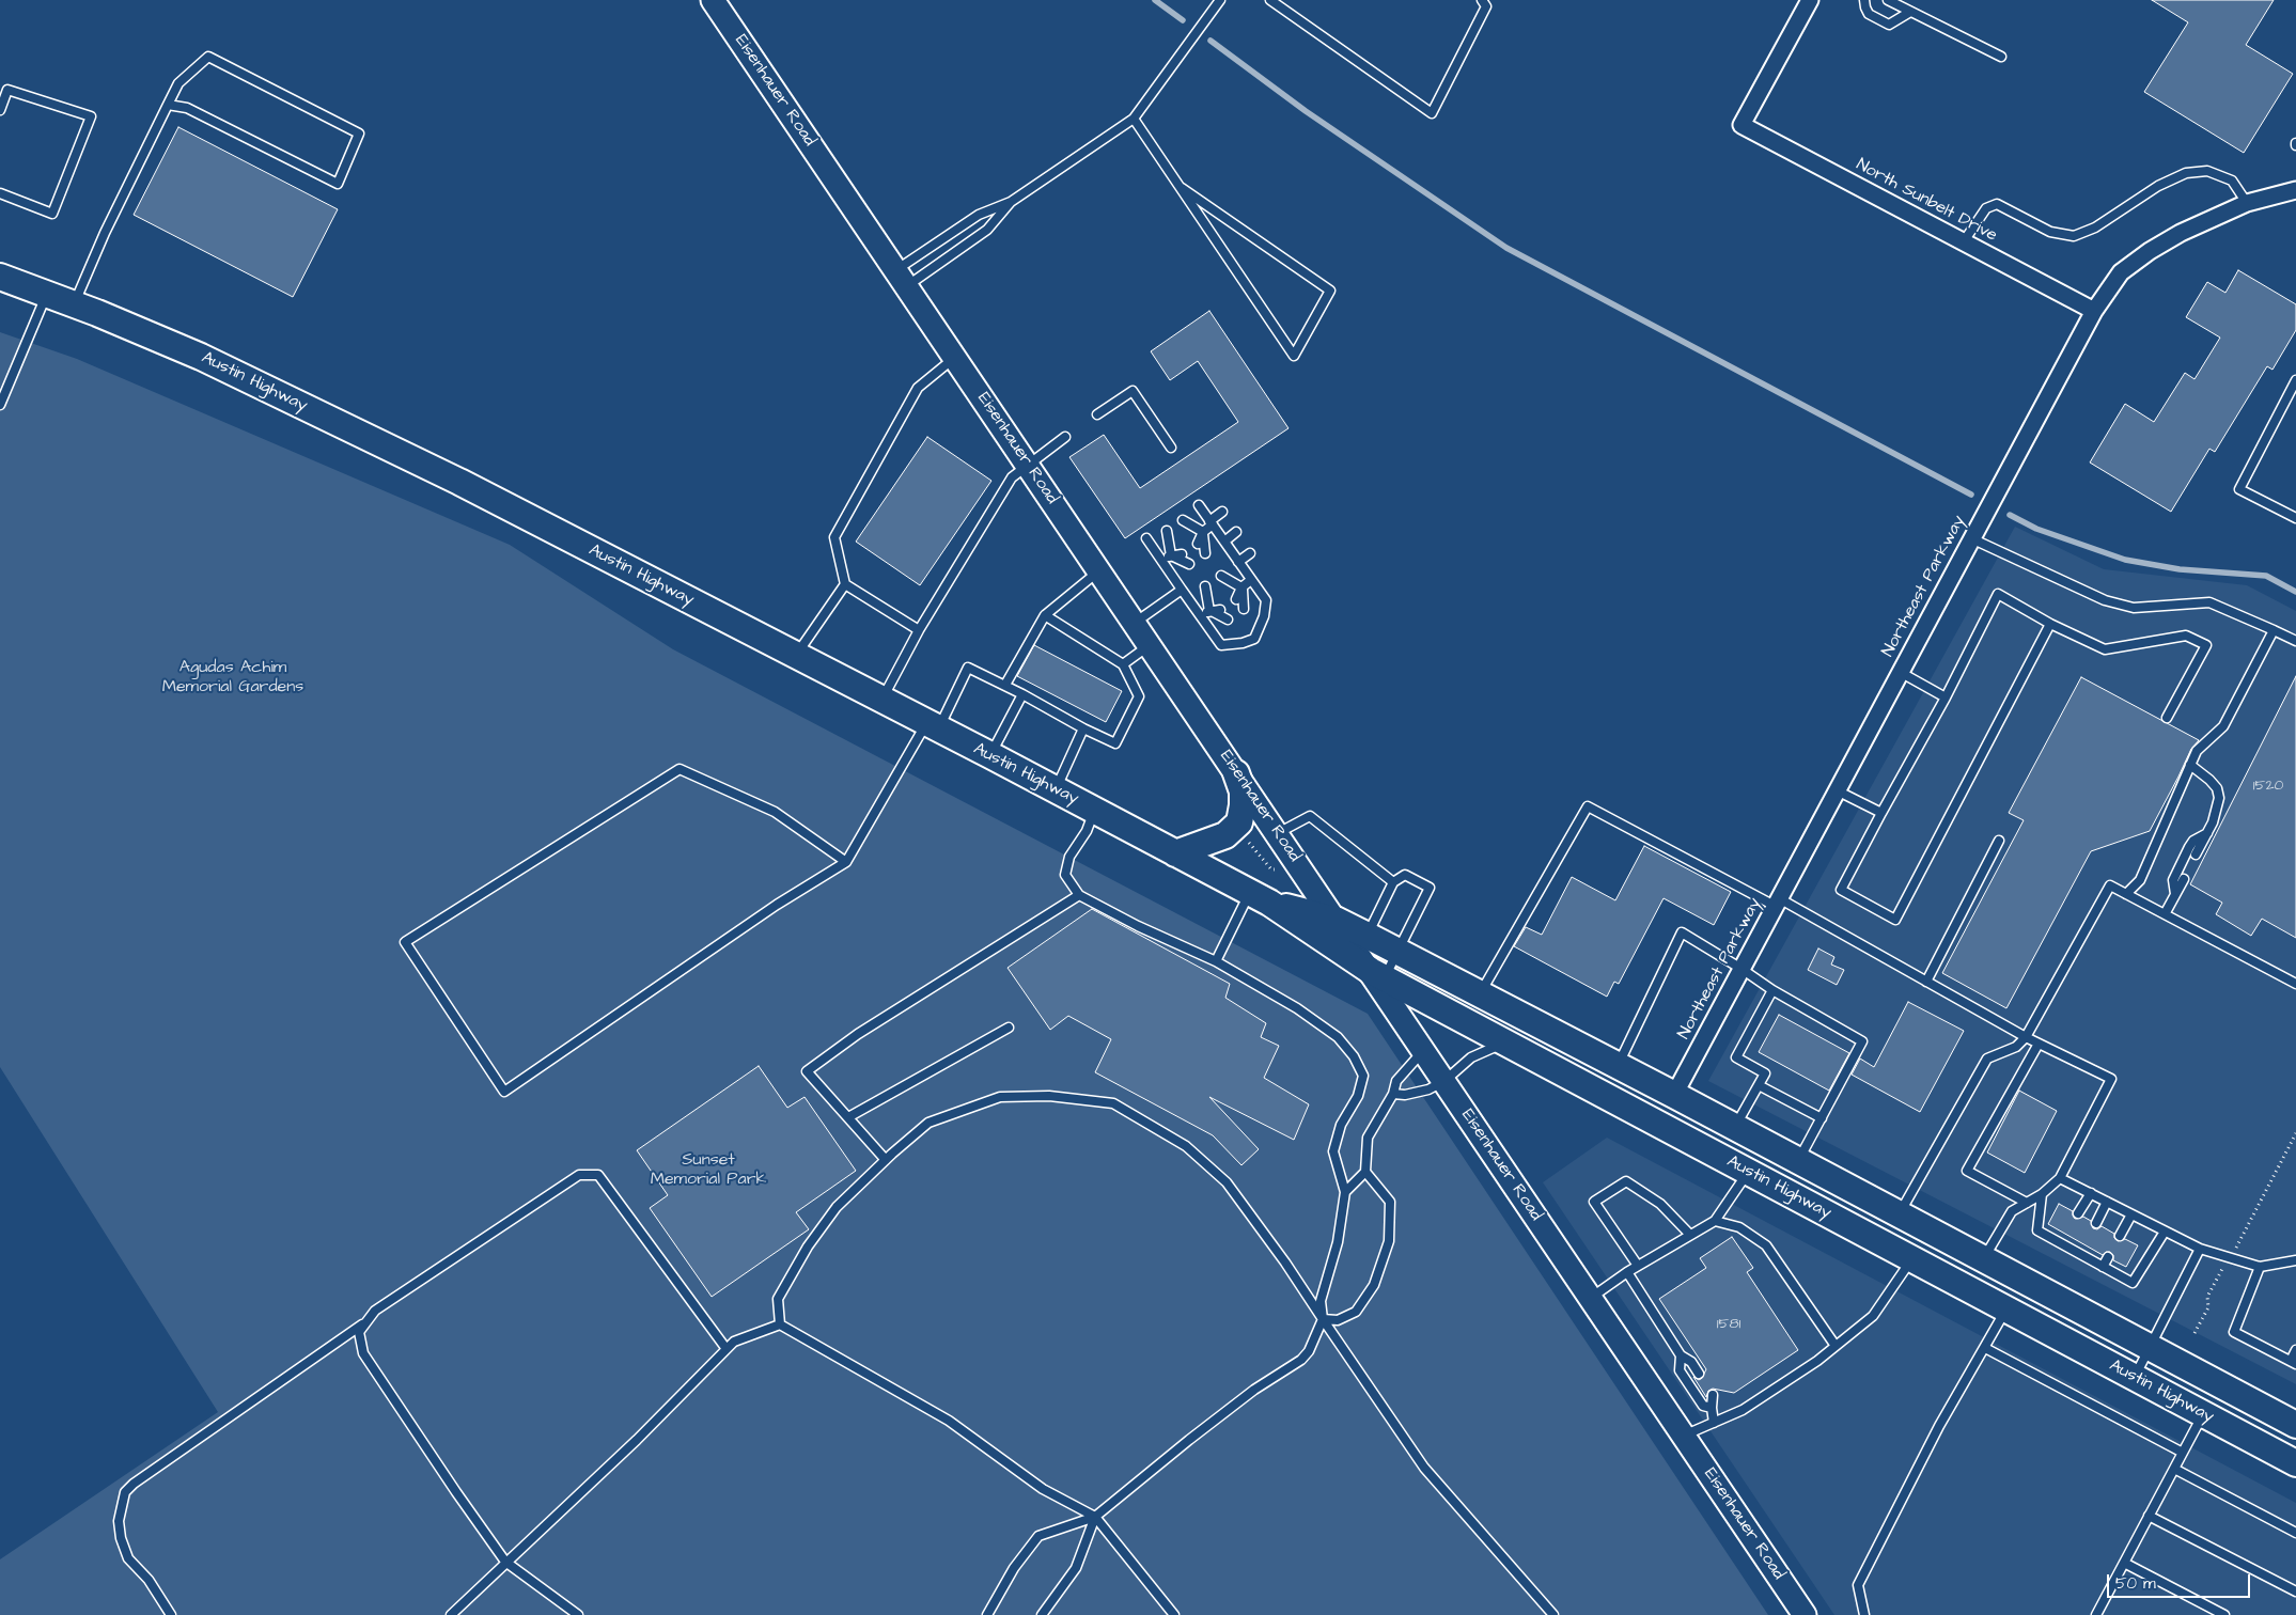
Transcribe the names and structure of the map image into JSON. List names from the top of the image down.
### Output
{
  "streets": {
    "main road": ["Eisenhauer Road", "Austin Highway"],
    "street": ["North Sunbelt Drive", "Northeast Parkway"]
  },
  "crossings": [
    ["Eisenhauer Road", "Austin Highway"],
    ["North Sunbelt Drive", "Northeast Parkway"],
    ["Austin Highway", "Northeast Parkway"]
  ],
  "parks": ["Agudas Achim Memorial Gardens", "Sunset Memorial Park"],
  "house_numbers": ["1520", "1581"],
  "scale_bar": "50 m"
}
